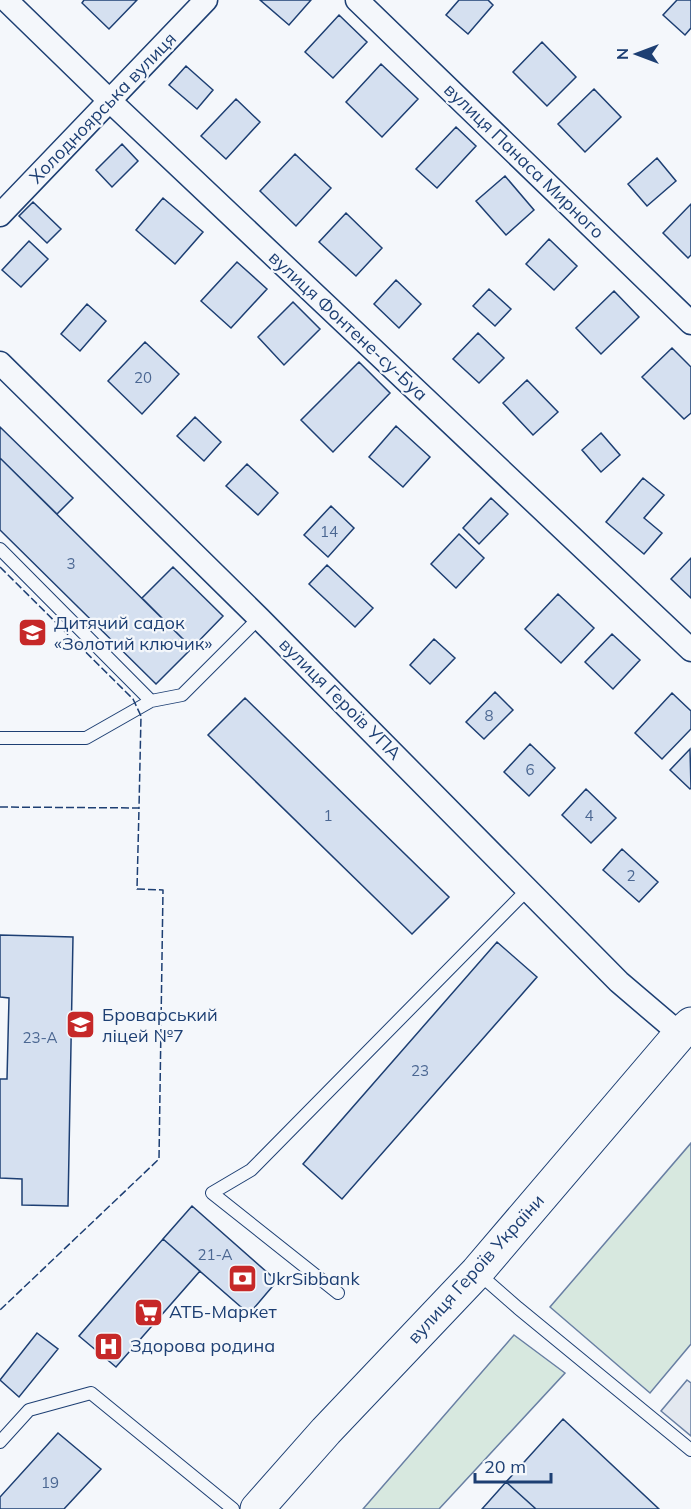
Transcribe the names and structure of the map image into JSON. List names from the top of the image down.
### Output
{
  "streets": {
    "main road": ["вулиця Героїв України"],
    "street": [
      "Холодноярська вулиця",
      "вулиця Панаса Мирного",
      "вулиця Фонтене-су-Буа",
      "вулиця Героїв УПА"
    ]
  },
  "crossings": [
    ["Холодноярська вулиця", "вулиця Фонтене-су-Буа"],
    ["вулиця Героїв УПА", "вулиця Героїв України"]
  ],
  "places": {
    "school or university": ["Дитячий садок «Золотий ключик»", "Броварський ліцей №7"],
    "bank": ["UkrSibbank"],
    "supermarket": ["АТБ-Маркет"],
    "hospital": ["Здорова родина"]
  },
  "house_numbers": [
    "20",
    "14",
    "3",
    "8",
    "6",
    "1",
    "4",
    "2",
    "23-А",
    "23",
    "21-А",
    "19"
  ],
  "scale_bar": "20 m",
  "north": "left"
}
